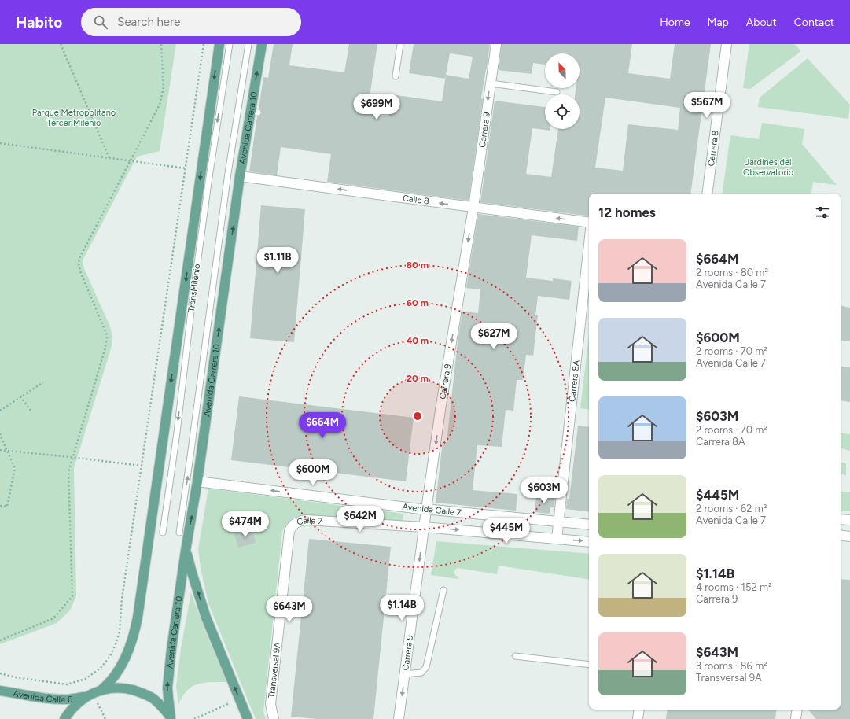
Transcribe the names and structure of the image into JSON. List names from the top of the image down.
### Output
{
  "streets": {
    "main road": ["Avenida Carrera 10", "Avenida Calle 6"],
    "street": [
      "Carrera 9",
      "Carrera 8",
      "Calle 8",
      "Carrera 8A",
      "Avenida Calle 7",
      "Calle 7",
      "Transversal 9A"
    ],
    "lane": ["TransMilenio"]
  },
  "crossings": [
    ["Avenida Carrera 10", "Calle 8"],
    ["Avenida Carrera 10", "Avenida Calle 7"],
    ["Carrera 9", "Calle 8"],
    ["Carrera 9", "Avenida Calle 7"],
    ["Carrera 9", "Calle 7"],
    ["Carrera 8A", "Avenida Calle 7"],
    ["Avenida Calle 7", "Calle 7"],
    ["Calle 7", "Transversal 9A"]
  ],
  "one_way": ["Carrera 9", "Calle 8"],
  "parks": ["Parque Metropolitano Tercer Milenio", "Jardines del Observatorio"],
  "north": "top left",
  "page": {
    "header": "Habito",
    "search": "Search here",
    "nav": [
      "Home",
      "Map",
      "About",
      "Contact"
    ],
    "price": [
      "$567M",
      "$699M",
      "$1.11B",
      "$627M",
      "$664M",
      "$600M",
      "$603M",
      "$642M",
      "$474M",
      "$445M",
      "$1.14B",
      "$643M"
    ],
    "heading": "12 homes",
    "list": [
      {
        "name": "$664M",
        "note": "2 rooms · 80 m² · Avenida Calle 7"
      },
      {
        "name": "$600M",
        "note": "2 rooms · 70 m² · Avenida Calle 7"
      },
      {
        "name": "$603M",
        "note": "2 rooms · 70 m² · Carrera 8A"
      },
      {
        "name": "$445M",
        "note": "2 rooms · 62 m² · Avenida Calle 7"
      },
      {
        "name": "$1.14B",
        "note": "4 rooms · 152 m² · Carrera 9"
      },
      {
        "name": "$643M",
        "note": "3 rooms · 86 m² · Transversal 9A"
      }
    ]
  },
  "rings": [
    "80 m",
    "60 m",
    "40 m",
    "20 m"
  ]
}
